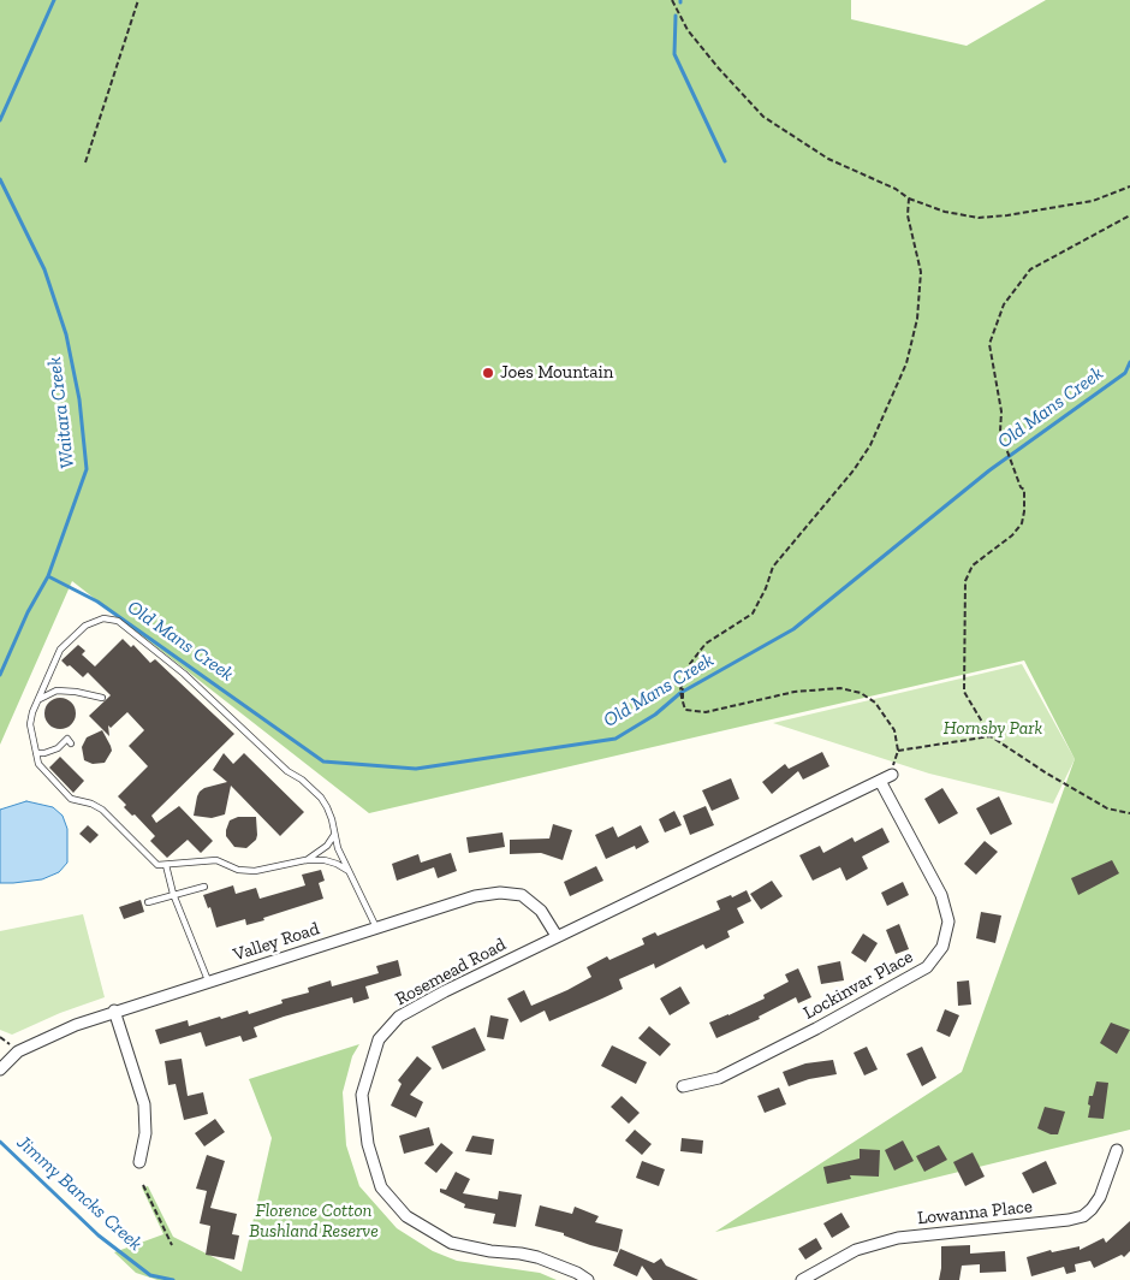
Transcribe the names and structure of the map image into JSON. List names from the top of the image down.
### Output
{
  "streets": {
    "street": [
      "Valley Road",
      "Rosemead Road",
      "Lockinvar Place",
      "Lowanna Place"
    ]
  },
  "crossings": [
    ["Valley Road", "Rosemead Road"],
    ["Rosemead Road", "Lockinvar Place"]
  ],
  "water": ["Old Mans Creek", "Waitara Creek", "Jimmy Bancks Creek"],
  "parks": ["Hornsby Park", "Florence Cotton Bushland Reserve"],
  "places": ["Joes Mountain"]
}
